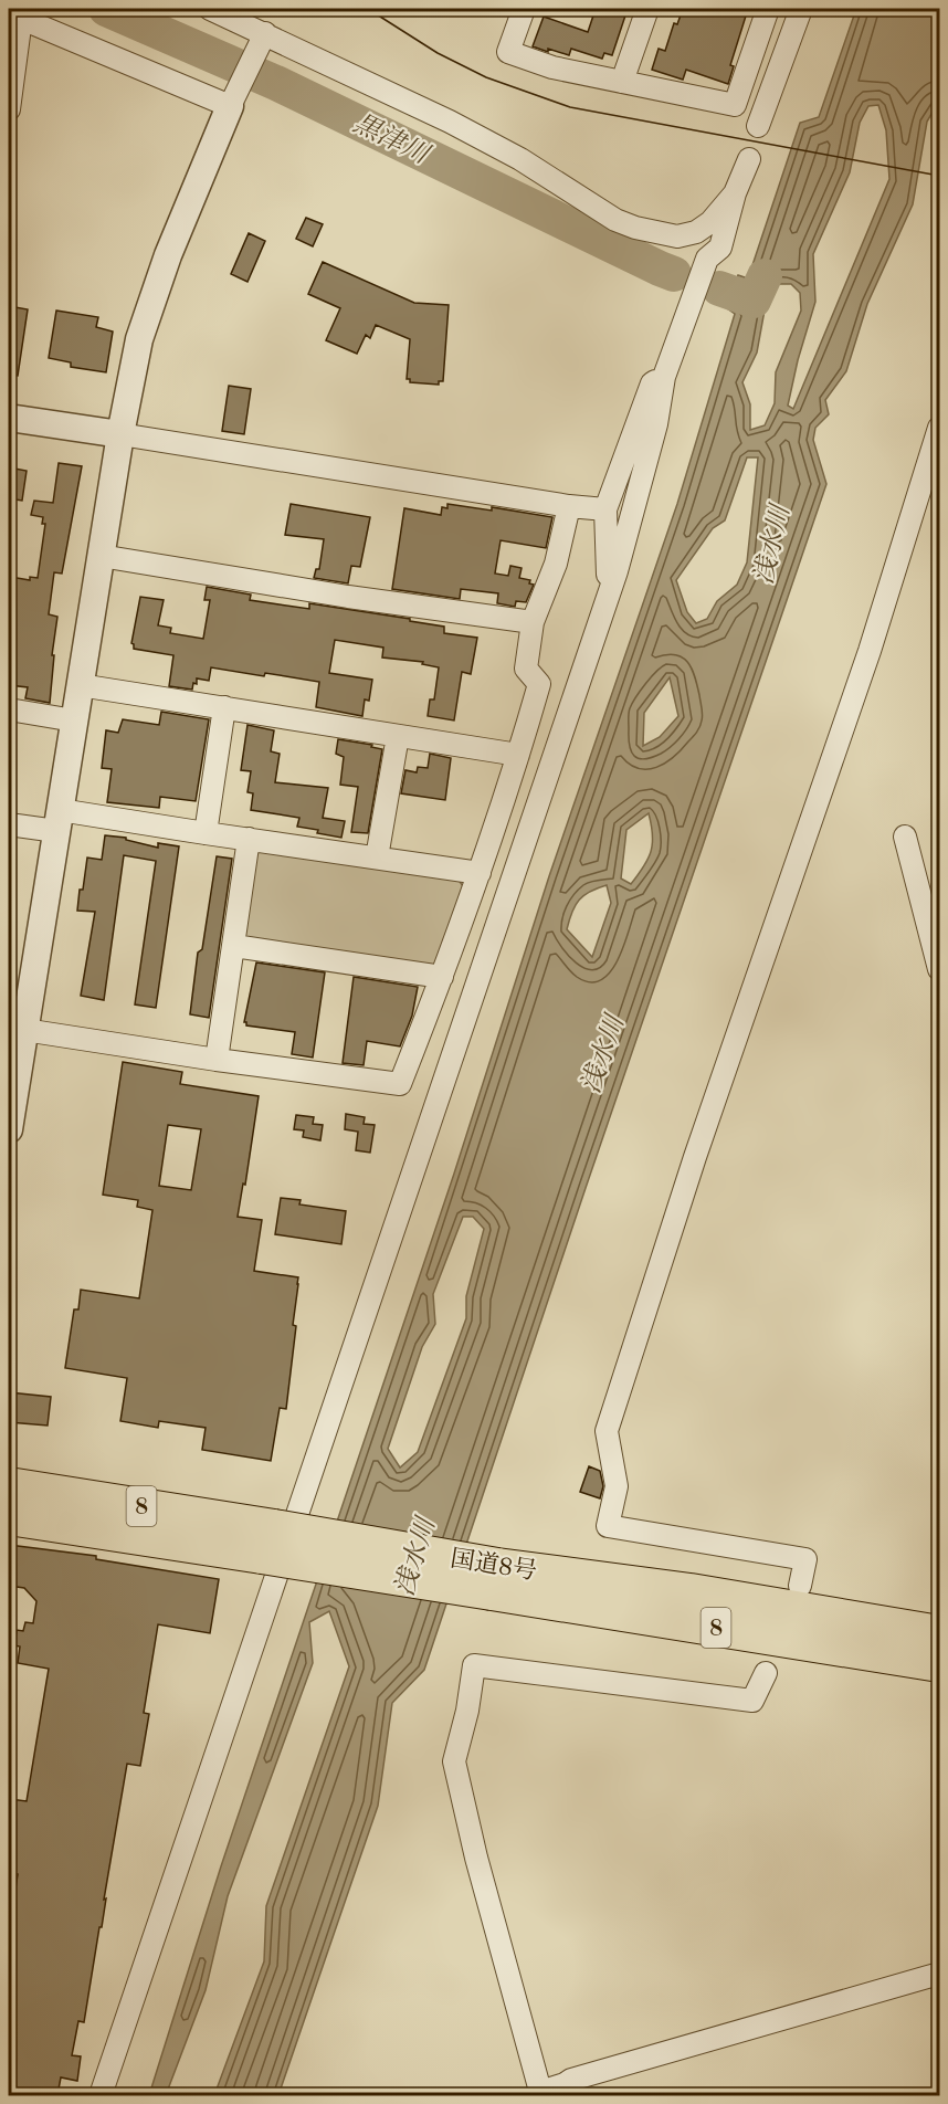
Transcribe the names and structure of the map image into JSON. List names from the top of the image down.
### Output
{
  "streets": {
    "highway": ["8", "国道8号"]
  },
  "water": ["黒津川", "浅水川"]
}
